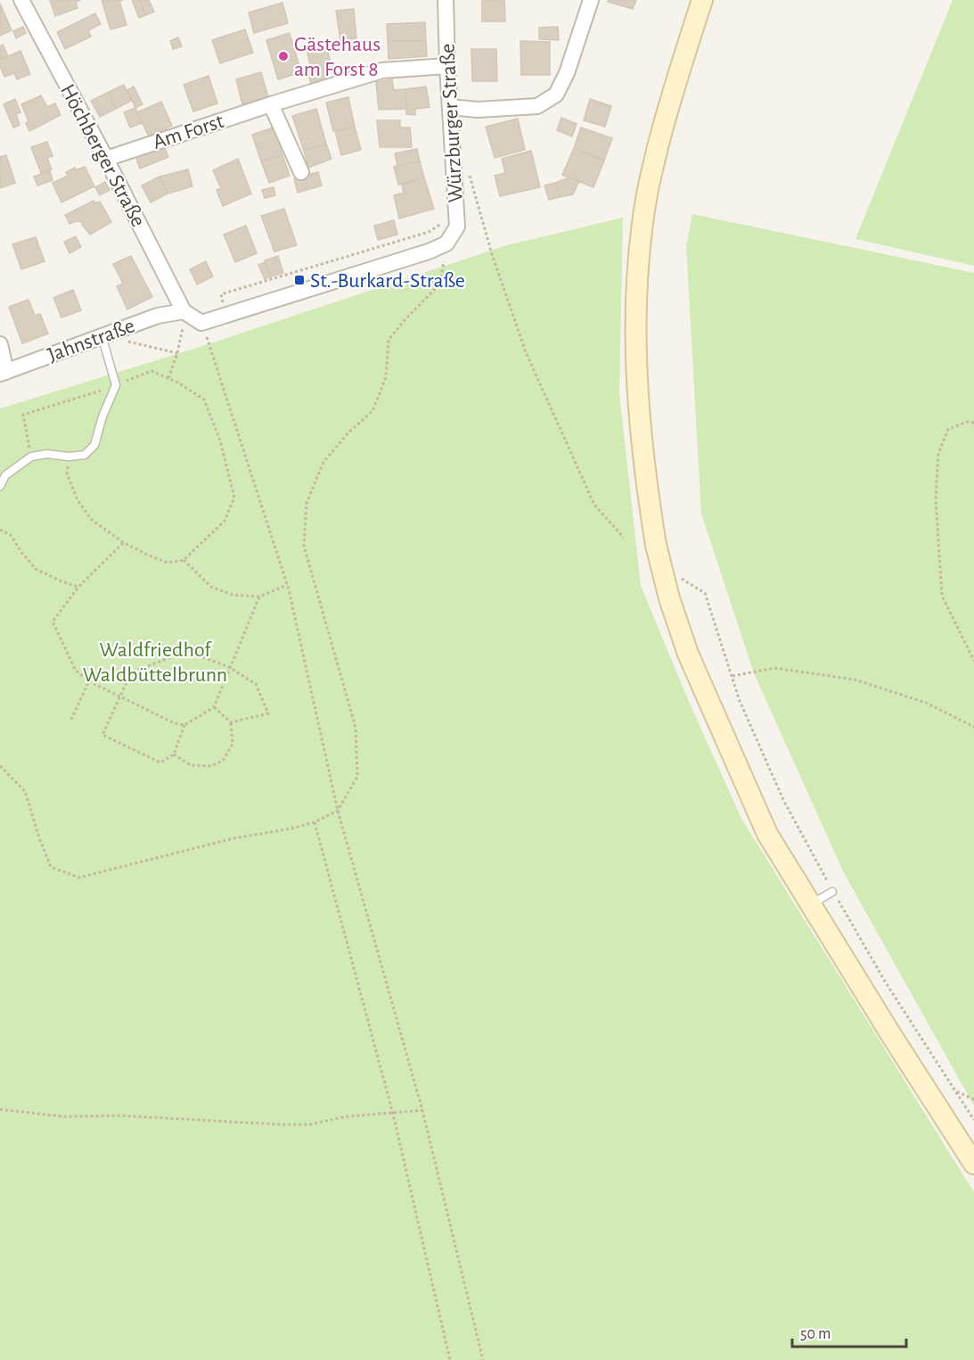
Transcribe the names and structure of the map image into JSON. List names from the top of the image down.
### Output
{
  "streets": {
    "street": [
      "Würzburger Straße",
      "Am Forst",
      "Höchberger Straße",
      "Jahnstraße"
    ]
  },
  "crossings": [
    ["Würzburger Straße", "Am Forst"],
    ["Am Forst", "Höchberger Straße"],
    ["Höchberger Straße", "Jahnstraße"]
  ],
  "parks": ["Waldfriedhof Waldbüttelbrunn"],
  "places": {
    "other": ["Gästehaus am Forst 8"],
    "transit": ["St.-Burkard-Straße"]
  },
  "scale_bar": "50 m"
}
